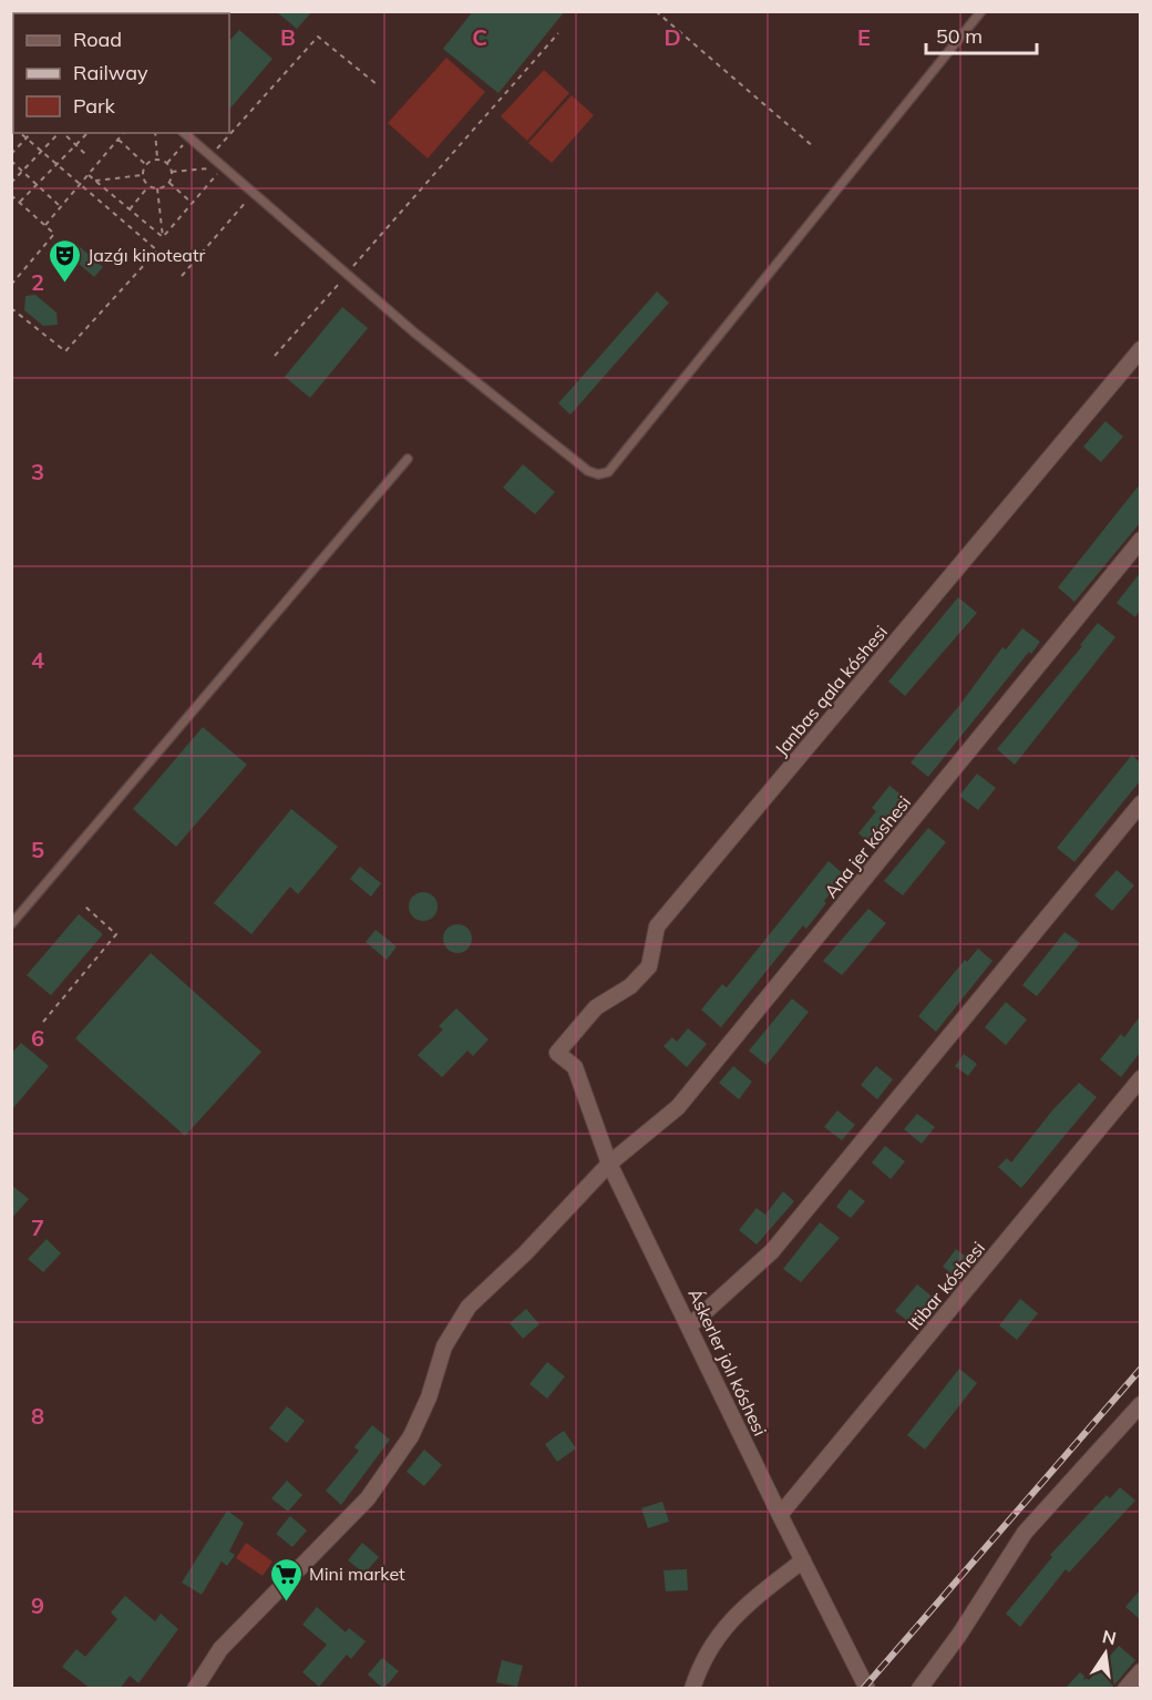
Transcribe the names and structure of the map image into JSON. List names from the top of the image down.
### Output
{
  "streets": {
    "street": [
      "Janbas qala kóshesi",
      "Ana jer kóshesi",
      "Itibar kóshesi",
      "Áskerler jolı kóshesi"
    ]
  },
  "crossings": [
    ["Janbas qala kóshesi", "Áskerler jolı kóshesi"],
    ["Ana jer kóshesi", "Áskerler jolı kóshesi"],
    ["Itibar kóshesi", "Áskerler jolı kóshesi"]
  ],
  "places": {
    "theatre": ["Jazǵı kinoteatr"],
    "supermarket": ["Mini market"]
  },
  "legend": ["Road", "Railway", "Park"],
  "scale_bar": "50 m",
  "north": "top",
  "grid": {
    "columns": [
      "B",
      "C",
      "D",
      "E"
    ],
    "rows": [
      "2",
      "3",
      "4",
      "5",
      "6",
      "7",
      "8",
      "9"
    ]
  }
}
